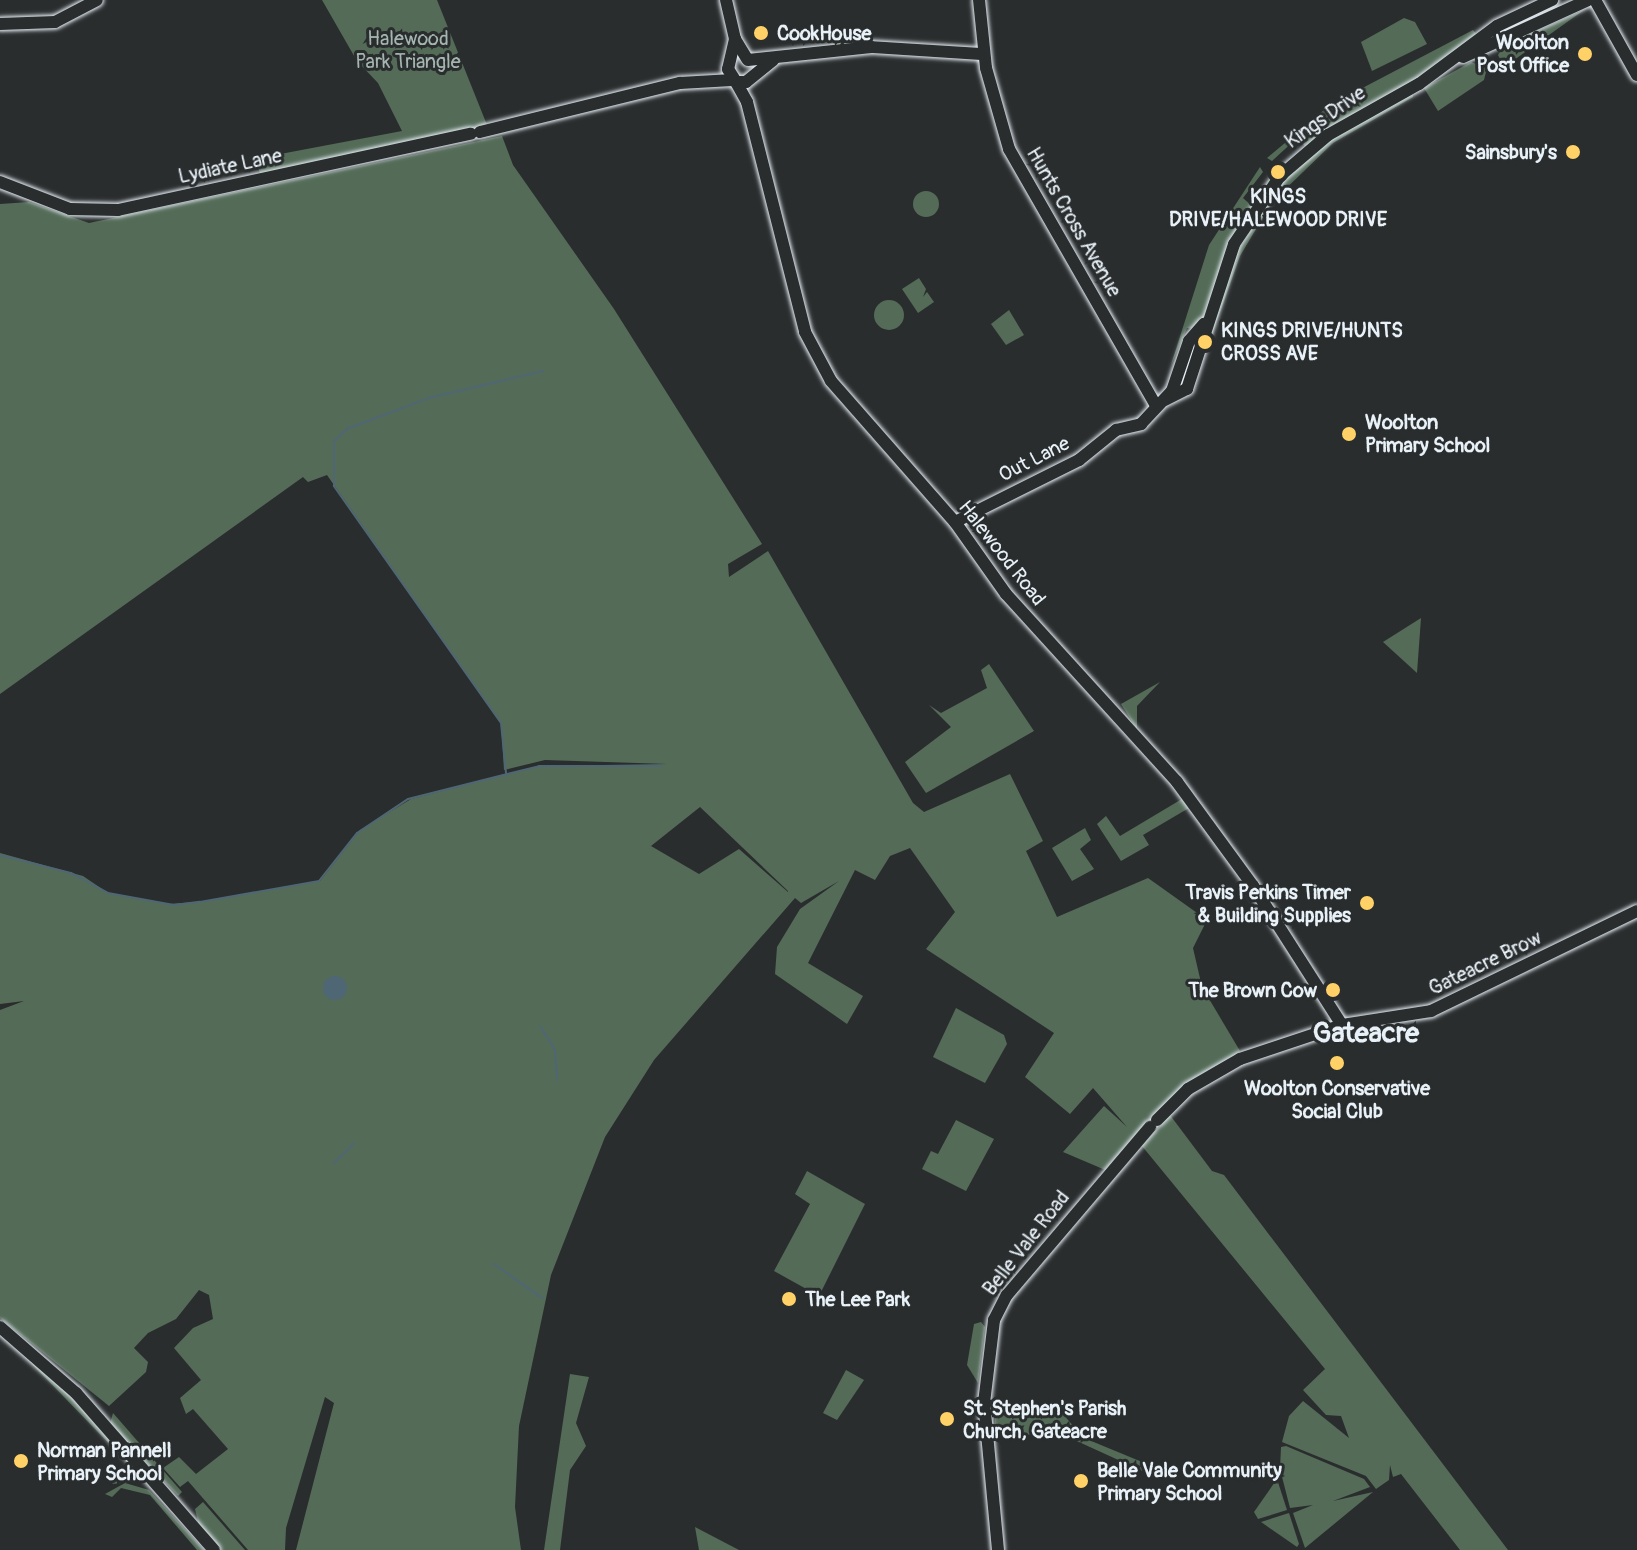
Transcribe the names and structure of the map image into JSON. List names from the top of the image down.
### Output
{
  "streets": {
    "street": [
      "Kings Drive",
      "Lydiate Lane",
      "Hunts Cross Avenue",
      "Out Lane",
      "Halewood Road",
      "Gateacre Brow",
      "Belle Vale Road"
    ]
  },
  "crossings": [
    ["Kings Drive", "Hunts Cross Avenue"],
    ["Kings Drive", "Out Lane"],
    ["Lydiate Lane", "Hunts Cross Avenue"],
    ["Lydiate Lane", "Halewood Road"],
    ["Hunts Cross Avenue", "Out Lane"],
    ["Out Lane", "Halewood Road"],
    ["Halewood Road", "Gateacre Brow"],
    ["Halewood Road", "Belle Vale Road"],
    ["Gateacre Brow", "Belle Vale Road"]
  ],
  "districts": ["Gateacre"],
  "parks": ["Halewood Park Triangle"],
  "places": [
    "CookHouse",
    "Woolton Post Office",
    "Sainsbury's",
    "KINGS DRIVE/HALEWOOD DRIVE",
    "KINGS DRIVE/HUNTS CROSS AVE",
    "Woolton Primary School",
    "Travis Perkins Timer & Building Supplies",
    "The Brown Cow",
    "Woolton Conservative Social Club",
    "The Lee Park",
    "St. Stephen's Parish Church, Gateacre",
    "Norman Pannell Primary School",
    "Belle Vale Community Primary School"
  ]
}
